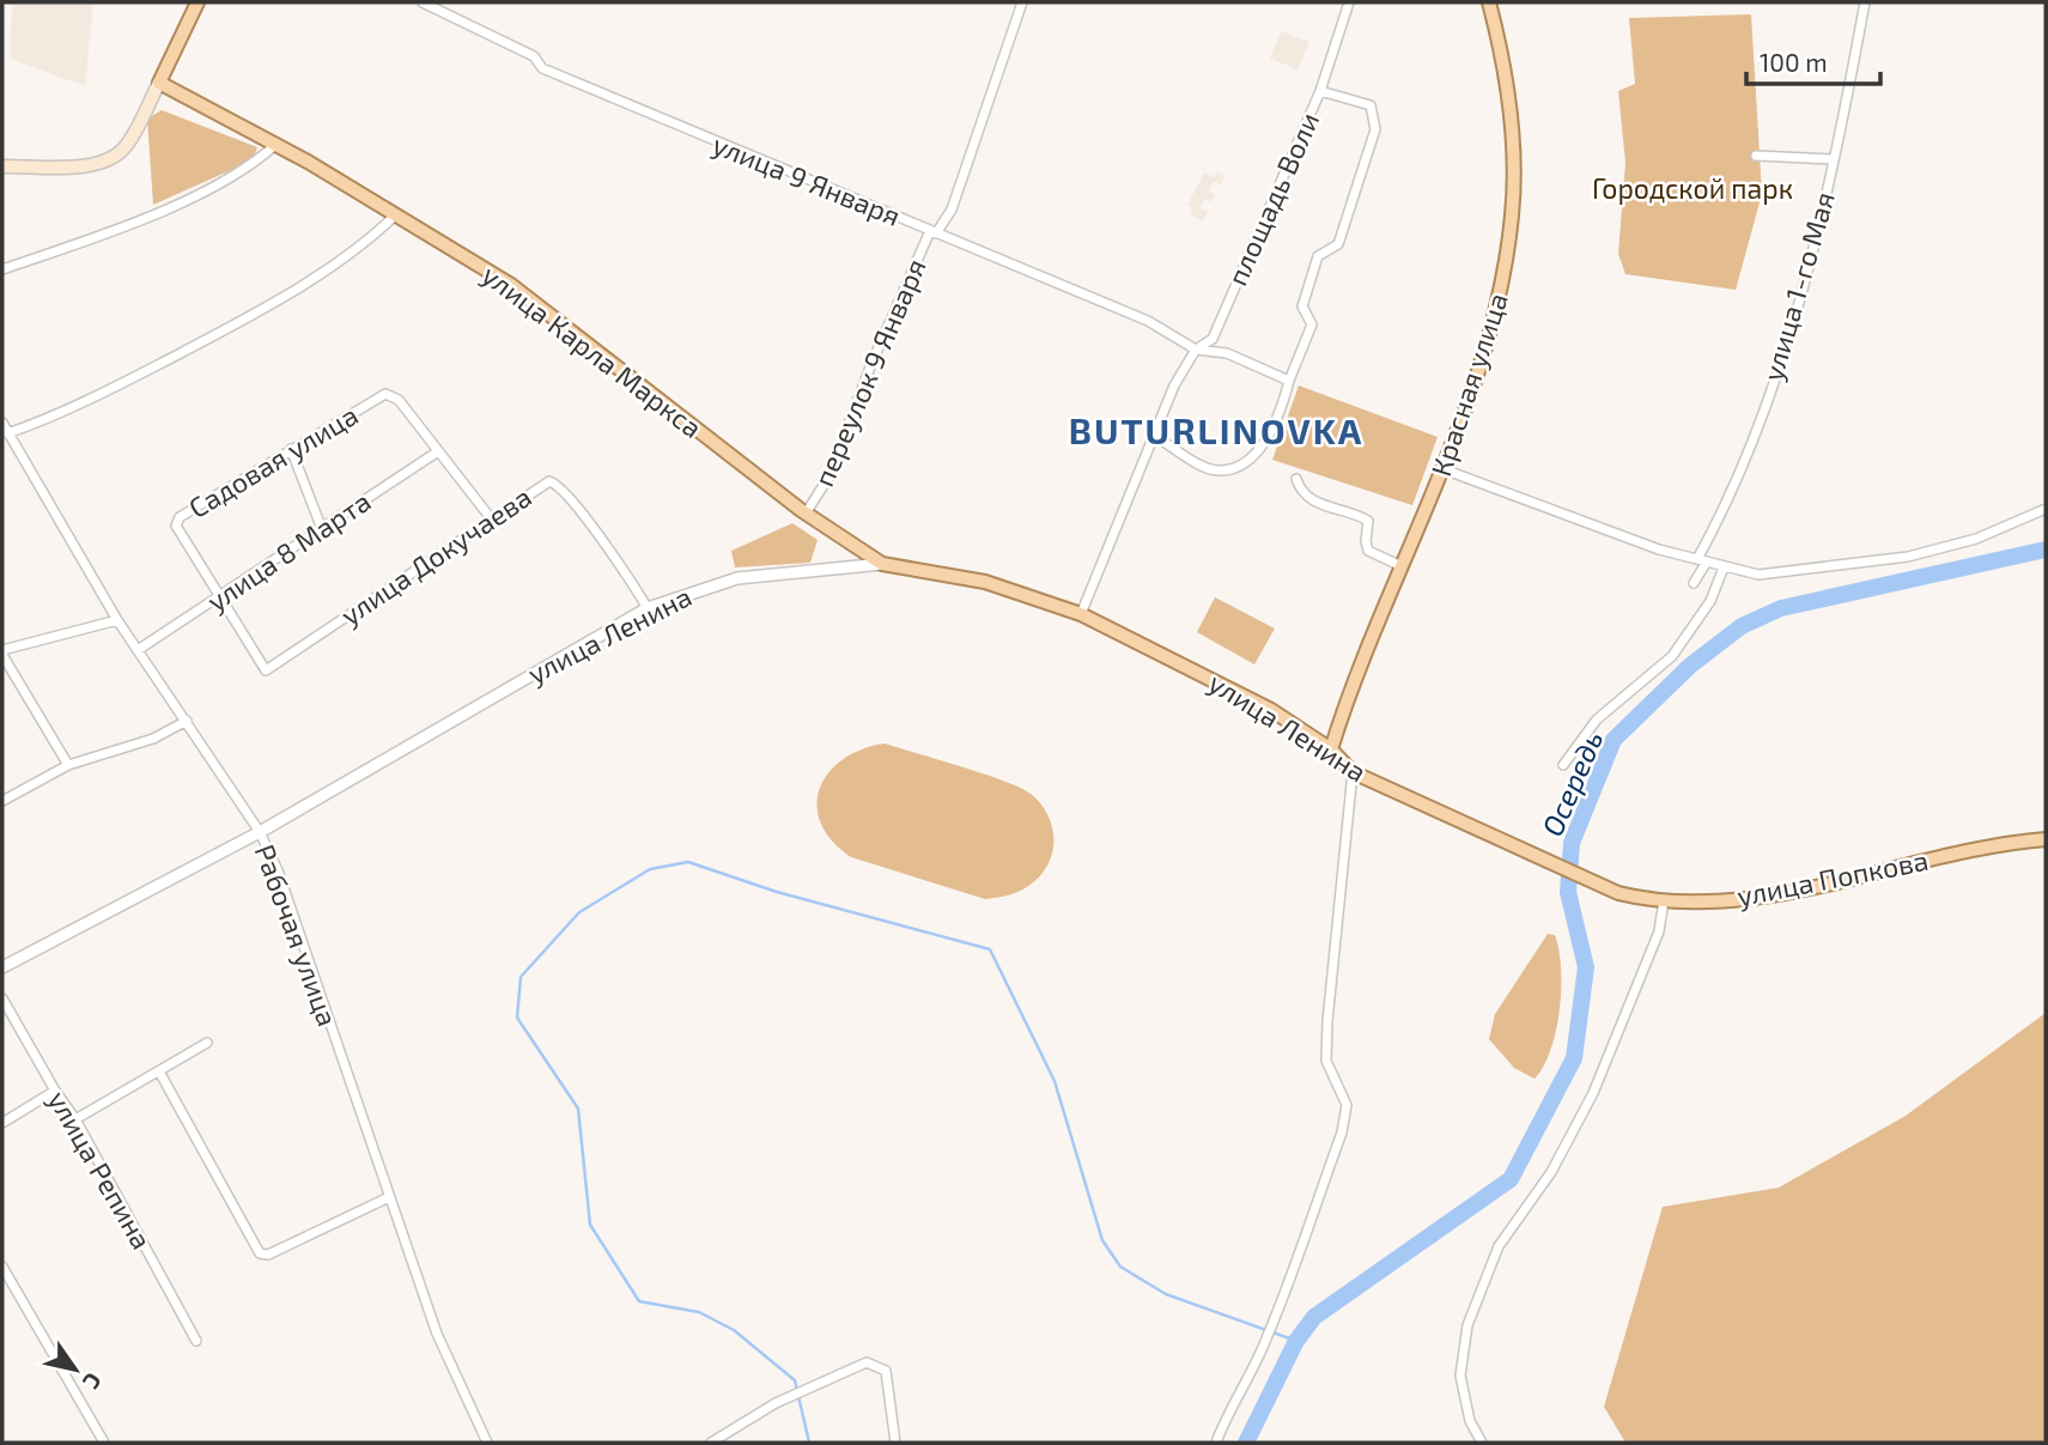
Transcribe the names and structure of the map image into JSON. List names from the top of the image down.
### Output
{
  "streets": {
    "main road": [
      "улица Карла Маркса",
      "Красная улица",
      "улица Ленина",
      "улица Попкова"
    ],
    "street": [
      "улица 9 Января",
      "площадь Воли",
      "улица 1-го Мая",
      "переулок 9 Января",
      "Садовая улица",
      "улица 8 Марта",
      "улица Докучаева",
      "Рабочая улица",
      "улица Репина"
    ]
  },
  "crossings": [
    ["улица 9 Января", "площадь Воли"],
    ["улица 9 Января", "переулок 9 Января"],
    ["площадь Воли", "улица Ленина"],
    ["улица Карла Маркса", "переулок 9 Января"],
    ["улица Карла Маркса", "улица Ленина"],
    ["Красная улица", "улица Ленина"],
    ["Садовая улица", "улица 8 Марта"],
    ["Садовая улица", "улица Докучаева"],
    ["улица 8 Марта", "Рабочая улица"],
    ["улица Докучаева", "улица Ленина"],
    ["улица Ленина", "улица Попкова"],
    ["улица Ленина", "Рабочая улица"]
  ],
  "districts": ["BUTURLINOVKA"],
  "water": ["Осередь"],
  "parks": ["Городской парк"],
  "scale_bar": "100 m",
  "north": "bottom right"
}
